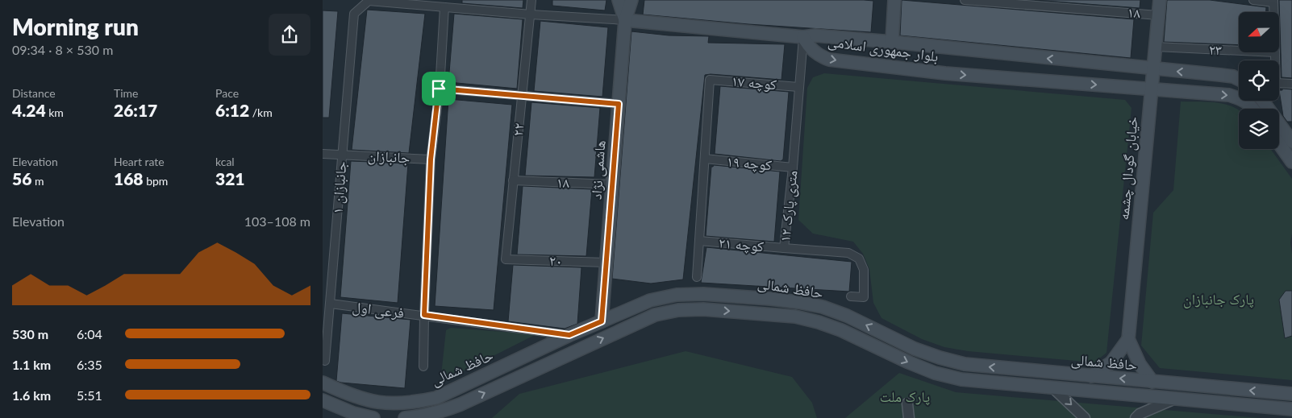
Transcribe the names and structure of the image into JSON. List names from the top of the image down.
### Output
{
  "streets": {
    "main road": [
      "بلوار جمهوری اسلامی",
      "خیابان گودال چشمه",
      "هاشمی نژاد",
      "حافظ شمالی"
    ],
    "street": [
      "۱۸",
      "۲۳",
      "کوچه ۱۷",
      "۲۲",
      "جانبازان",
      "کوچه ۱۹",
      "جانبازان ۱",
      "۱۲ متری پارک",
      "کوچه ۲۱",
      "۲۰",
      "فرعی اول"
    ]
  },
  "crossings": [
    ["۱۸", "۲۲"],
    ["۱۸", "خیابان گودال چشمه"],
    ["۱۸", "هاشمی نژاد"],
    ["بلوار جمهوری اسلامی", "خیابان گودال چشمه"],
    ["بلوار جمهوری اسلامی", "۱۲ متری پارک"],
    ["۲۳", "خیابان گودال چشمه"],
    ["کوچه ۱۷", "کوچه ۱۹"],
    ["کوچه ۱۷", "۱۲ متری پارک"],
    ["۲۲", "۲۰"],
    ["جانبازان", "جانبازان ۱"],
    ["کوچه ۱۹", "۱۲ متری پارک"],
    ["هاشمی نژاد", "۲۰"],
    ["هاشمی نژاد", "حافظ شمالی"],
    ["جانبازان ۱", "فرعی اول"],
    ["۱۲ متری پارک", "کوچه ۲۱"],
    ["حافظ شمالی", "فرعی اول"]
  ],
  "parks": ["پارک جانبازان", "پارک ملت"],
  "north": "left",
  "page": {
    "heading": ["Morning run", "09:34 · 8 × 530 m"],
    "stats": [
      ["Distance", "4.24 km"],
      ["Time", "26:17"],
      ["Pace", "6:12 /km"],
      ["Elevation", "56 m"],
      ["Heart rate", "168 bpm"],
      ["kcal", "321"]
    ],
    "chart": ["Elevation", "103–108 m"],
    "list": [
      {
        "name": "530 m",
        "note": "6:04"
      },
      {
        "name": "1.1 km",
        "note": "6:35"
      },
      {
        "name": "1.6 km",
        "note": "5:51"
      }
    ]
  }
}
